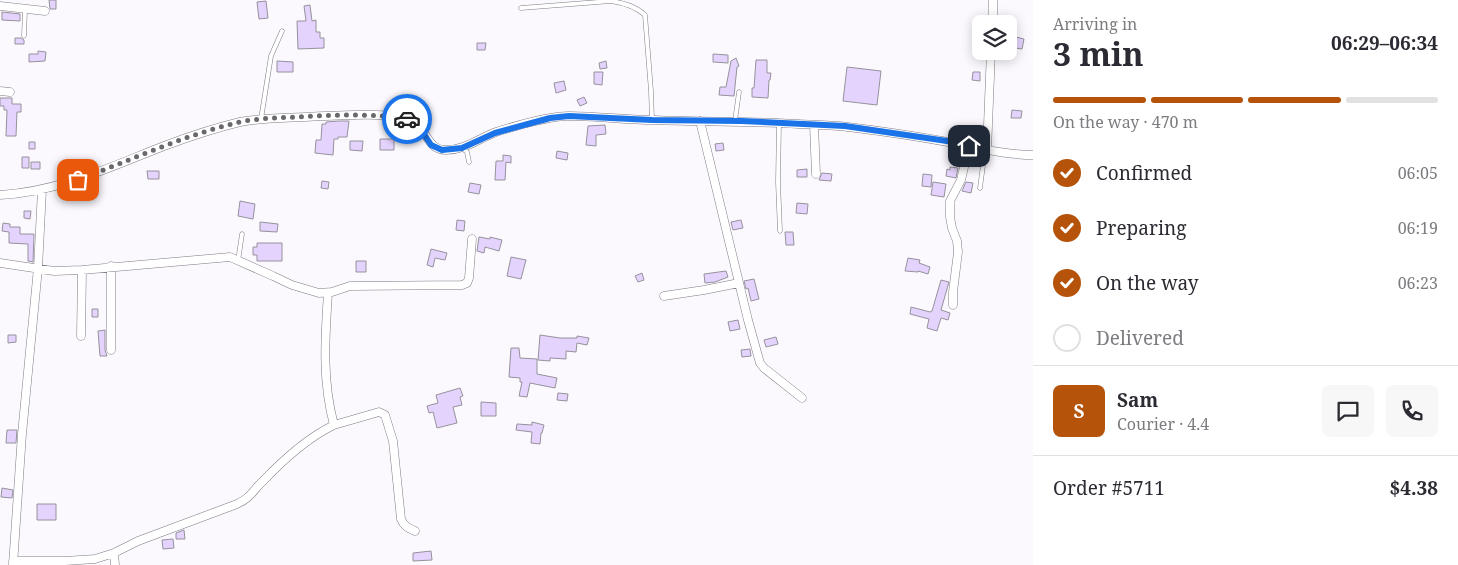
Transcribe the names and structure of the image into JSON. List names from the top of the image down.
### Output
{
  "page": {
    "heading": ["3 min", "Arriving in", "06:29–06:34"],
    "panel": [
      "Sam",
      "Courier · 4.4",
      "Order #5711",
      "$4.38"
    ],
    "bar": "On the way · 470 m",
    "list": [
      ["Confirmed", "06:05"],
      ["Preparing", "06:19"],
      ["On the way", "06:23"],
      "Delivered"
    ],
    "round": "S"
  }
}
